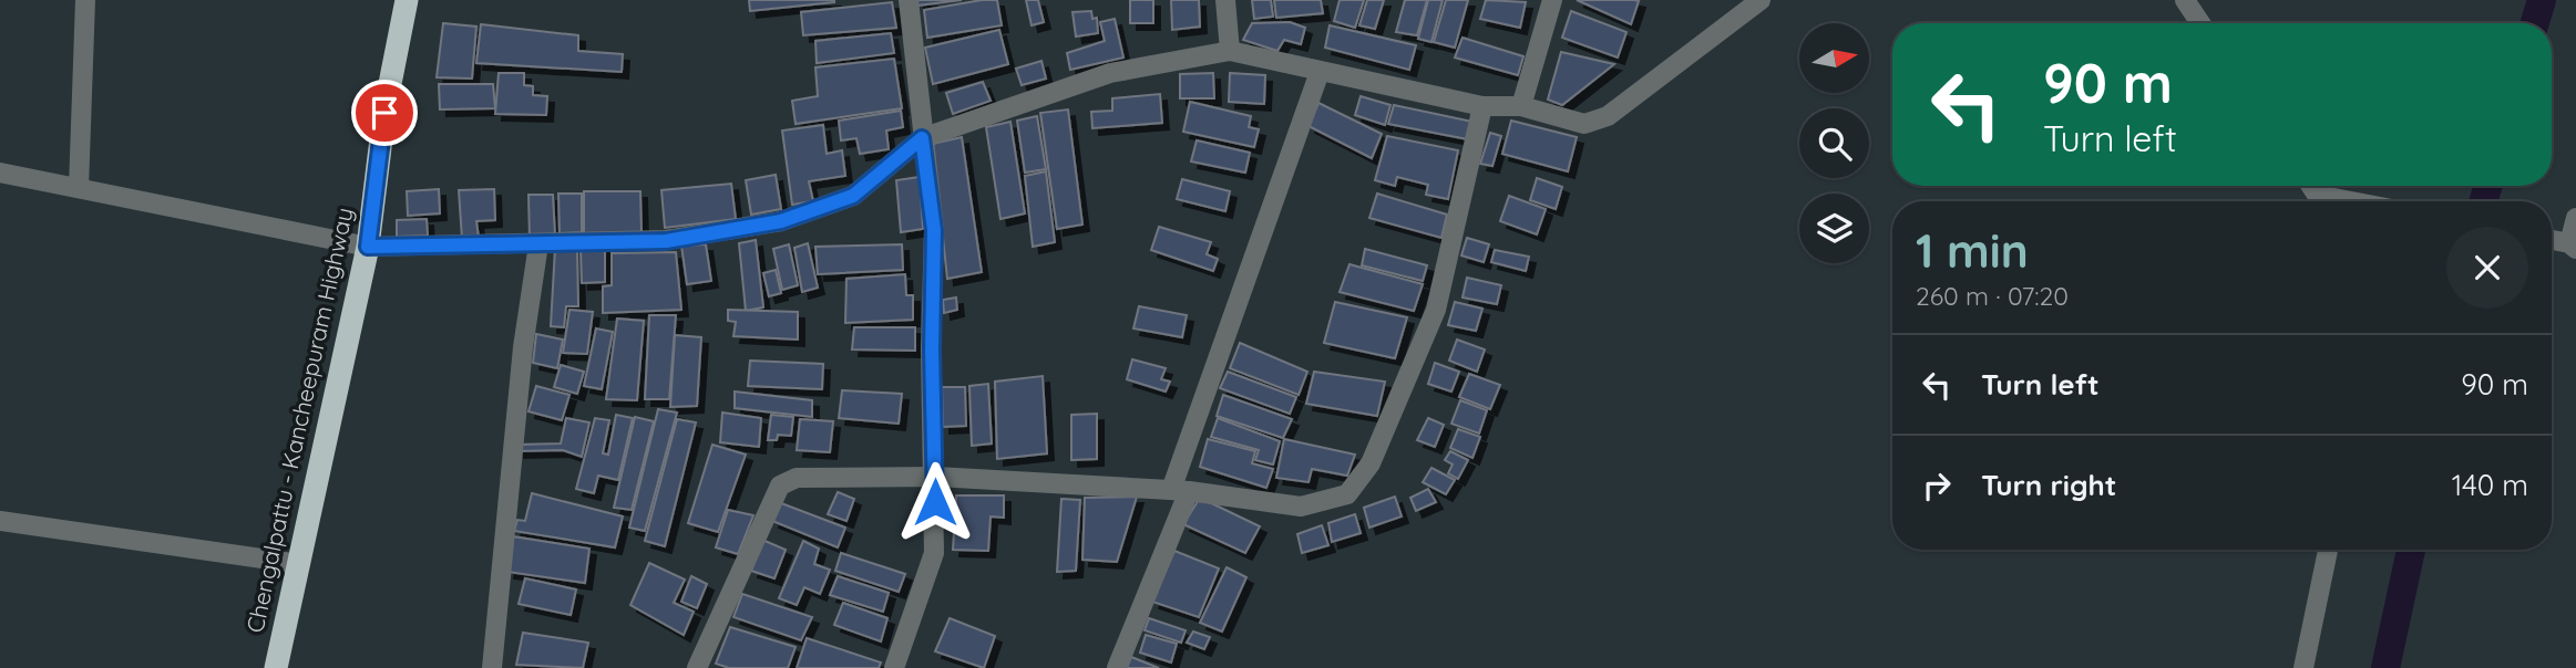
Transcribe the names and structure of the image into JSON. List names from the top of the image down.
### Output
{
  "streets": {
    "highway": ["Chengalpattu - Kancheepuram Highway"]
  },
  "north": "right",
  "page": {
    "turn": ["90 m", "Turn left"],
    "heading": ["1 min", "260 m · 07:20"],
    "list": [
      {
        "name": "Turn left",
        "value": "90 m"
      },
      {
        "name": "Turn right",
        "value": "140 m"
      }
    ]
  }
}
